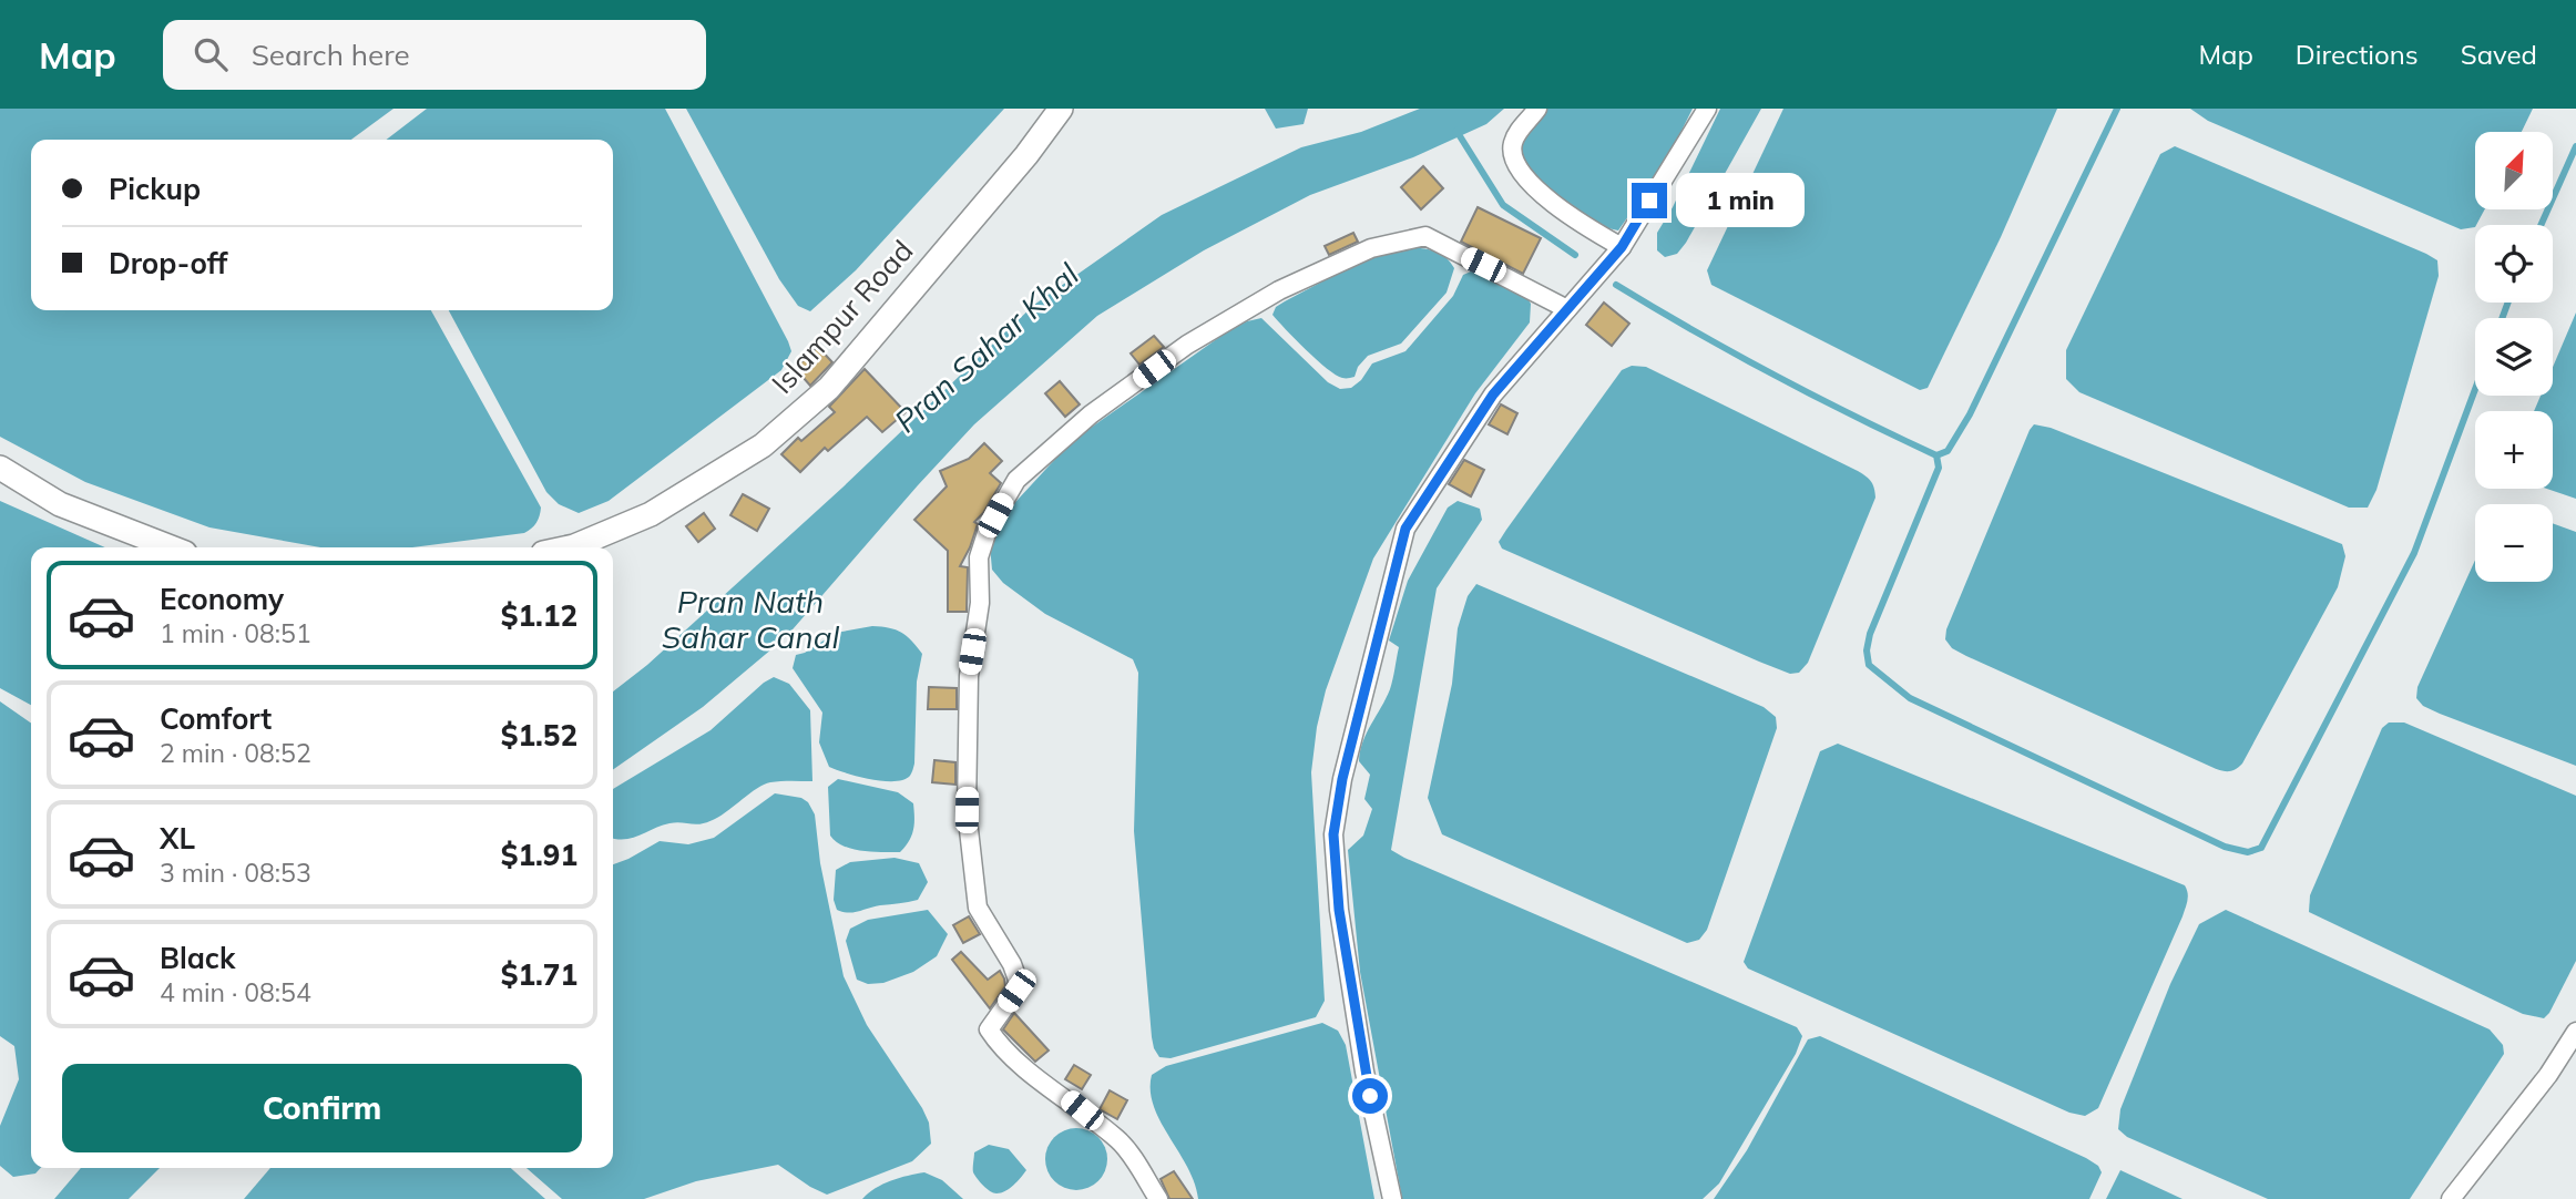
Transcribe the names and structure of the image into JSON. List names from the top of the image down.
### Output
{
  "streets": {
    "street": ["Islampur Road"]
  },
  "water": ["Pran Sahar Khal", "Pran Nath Sahar Canal"],
  "north": "top right",
  "page": {
    "header": "Map",
    "search": "Search here",
    "nav": ["Map", "Directions", "Saved"],
    "map_buttons": ["+", "−"],
    "banner": ["Pickup", "Drop-off"],
    "bubble": "1 min",
    "list": [
      {
        "name": "Economy",
        "note": "1 min · 08:51",
        "value": "$1.12"
      },
      {
        "name": "Comfort",
        "note": "2 min · 08:52",
        "value": "$1.52"
      },
      {
        "name": "XL",
        "note": "3 min · 08:53",
        "value": "$1.91"
      },
      {
        "name": "Black",
        "note": "4 min · 08:54",
        "value": "$1.71"
      }
    ],
    "buttons": "Confirm"
  }
}
